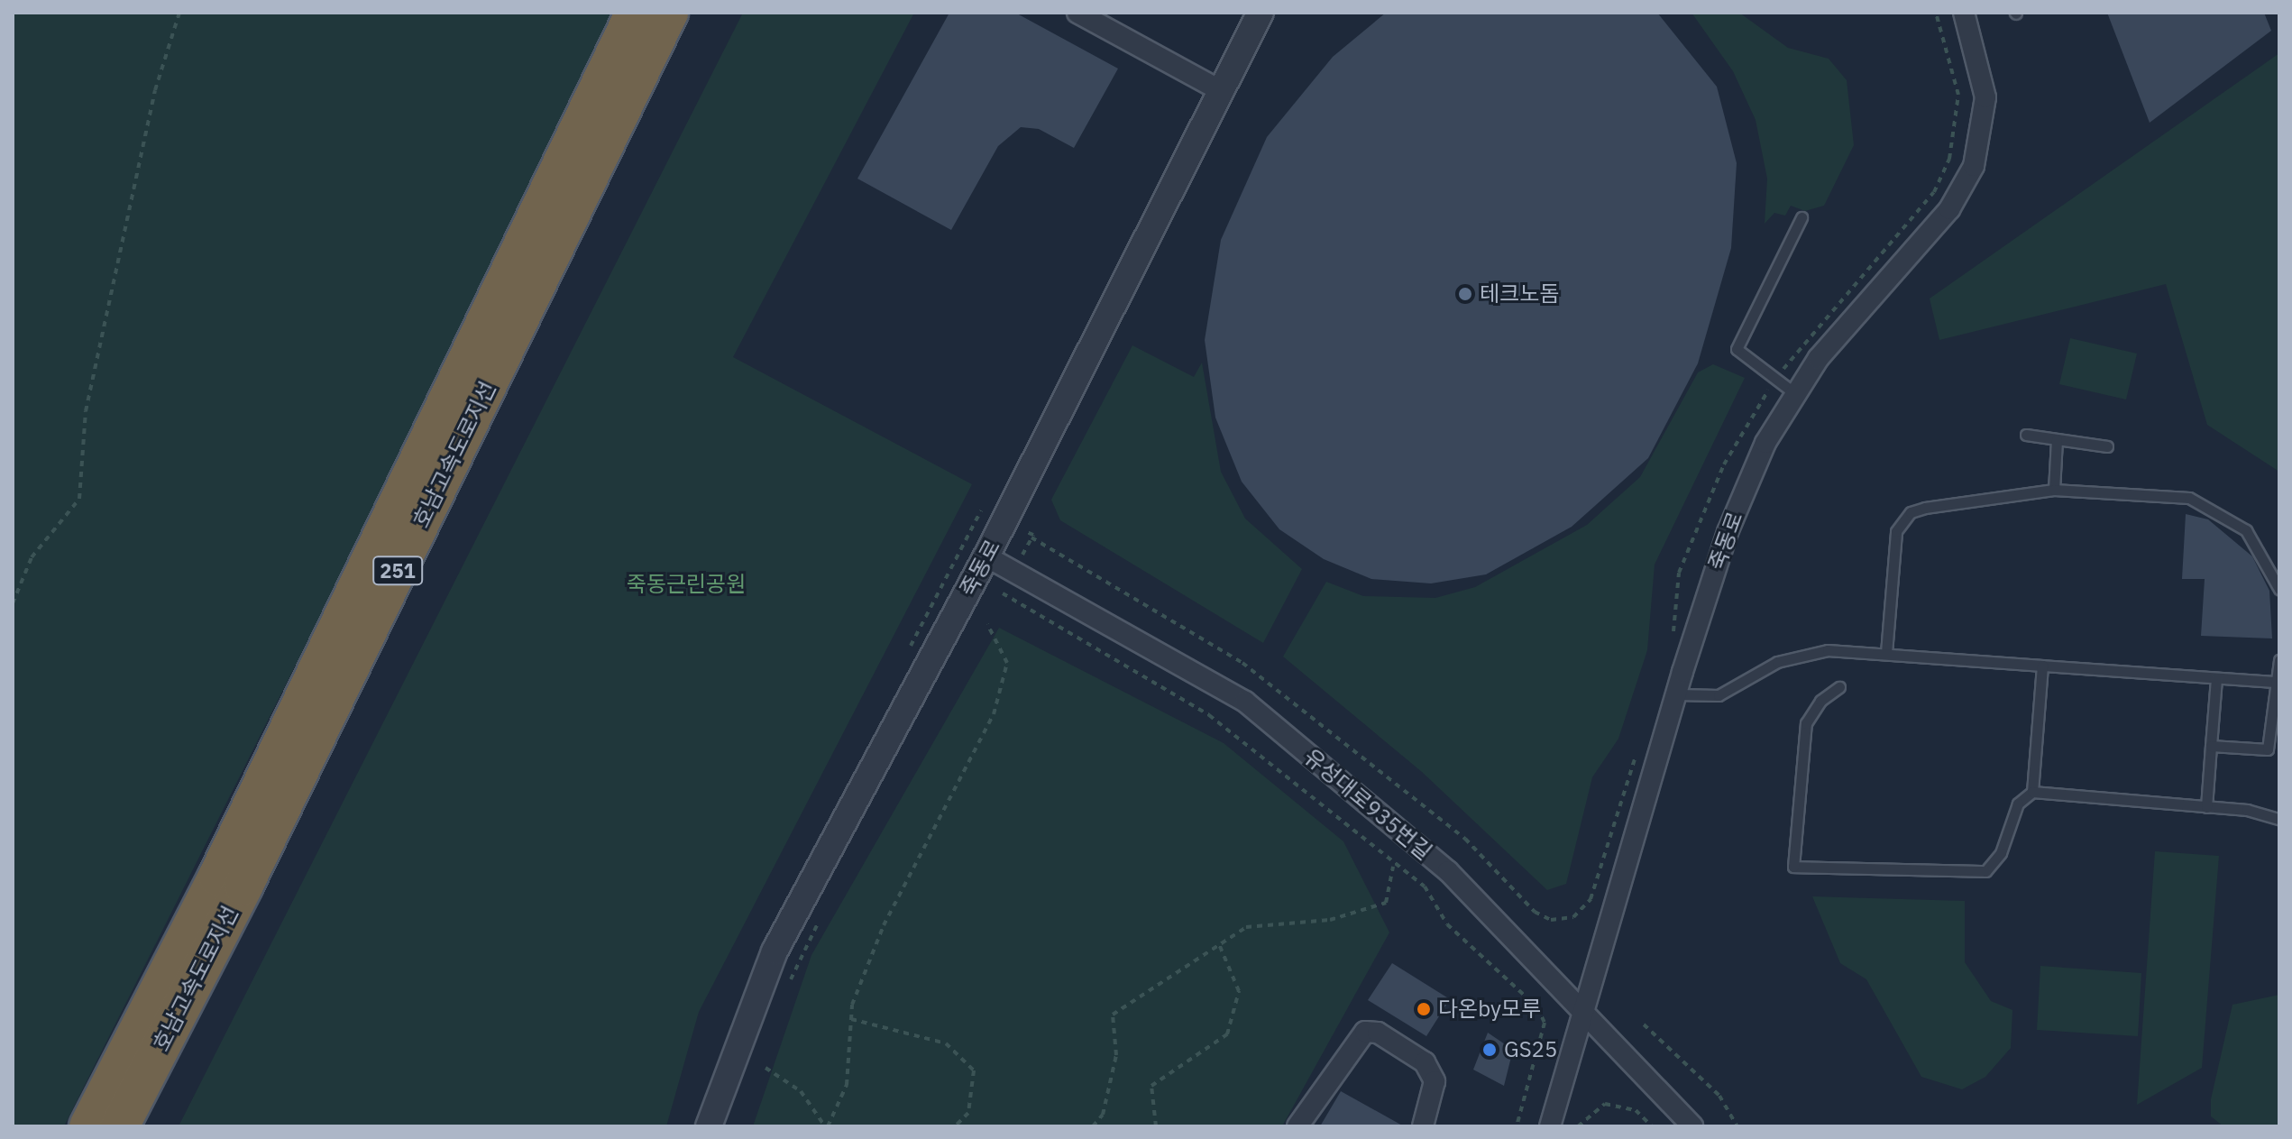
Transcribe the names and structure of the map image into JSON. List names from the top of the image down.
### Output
{
  "streets": {
    "highway": ["호남고속도로지선", "251"],
    "street": ["죽동로", "유성대로935번길"]
  },
  "crossings": [
    ["죽동로", "유성대로935번길"]
  ],
  "parks": ["죽동근린공원"],
  "places": ["테크노돔", "다온by모루", "GS25"]
}
